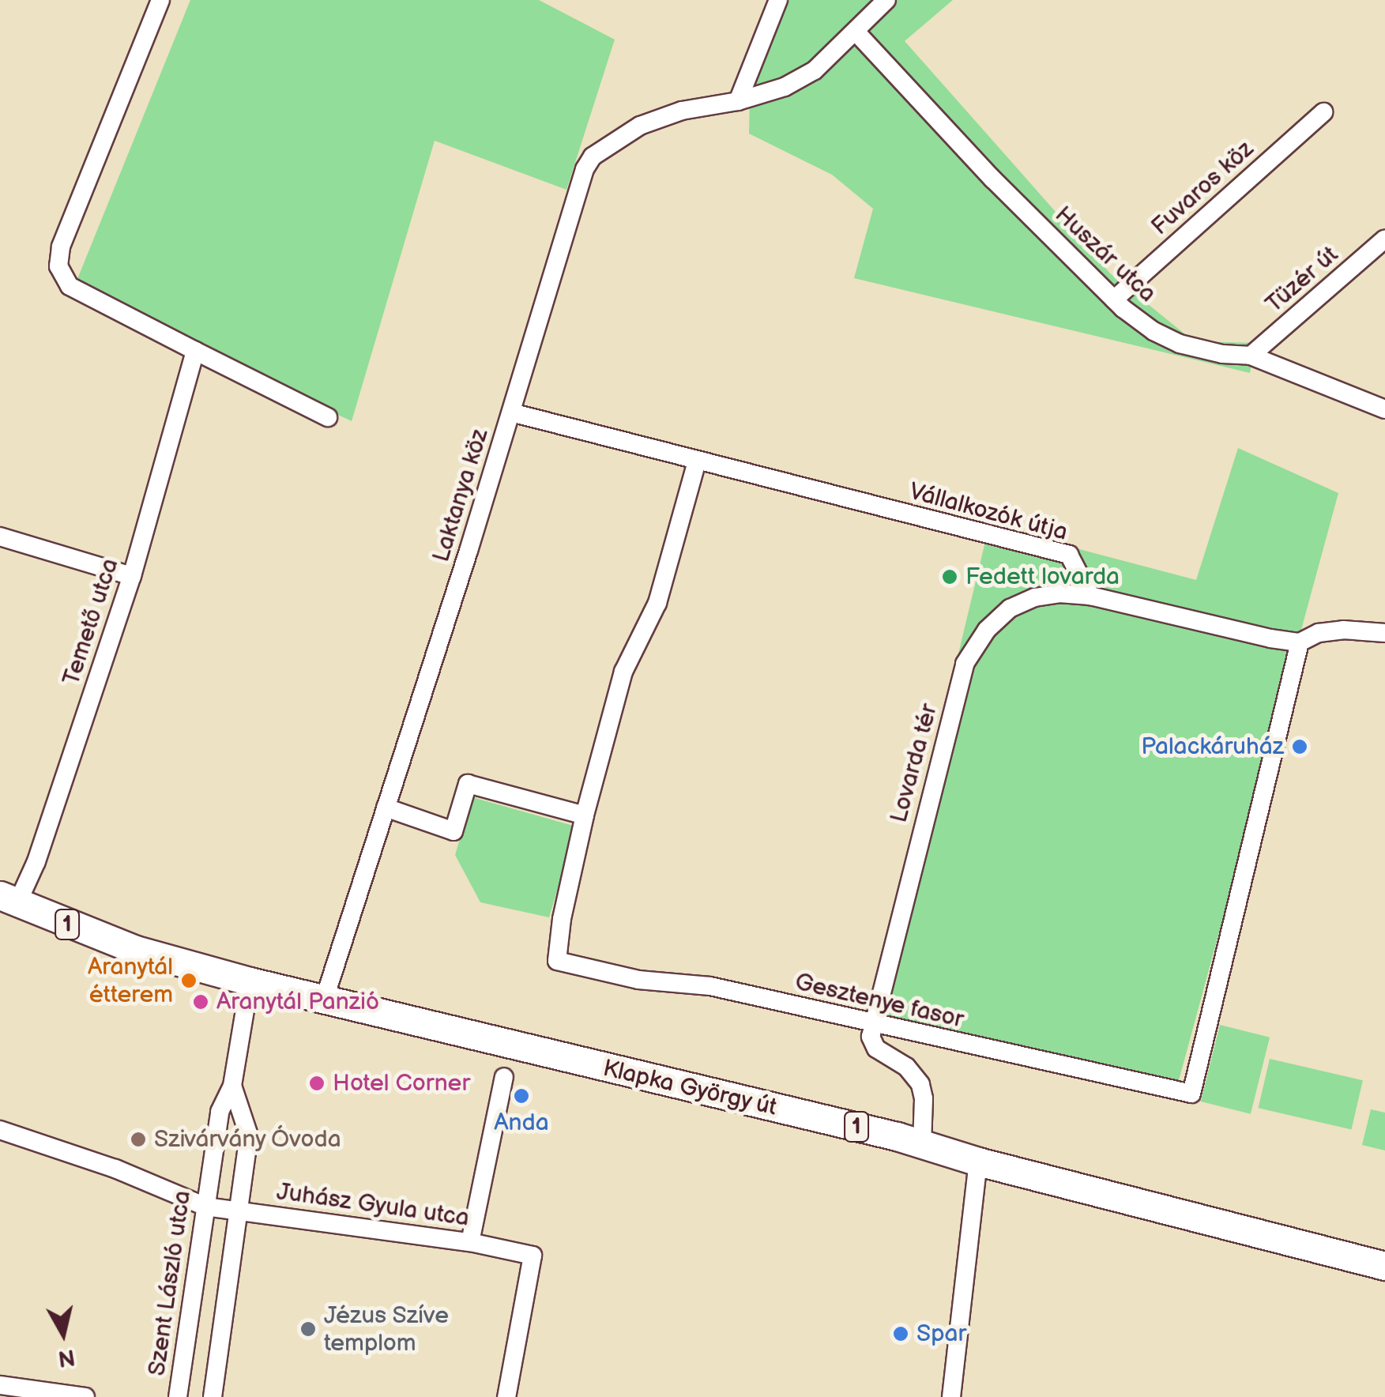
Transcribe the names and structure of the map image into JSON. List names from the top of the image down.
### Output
{
  "streets": {
    "main road": ["1", "Klapka György út"],
    "street": [
      "Fuvaros köz",
      "Huszár utca",
      "Tüzér út",
      "Laktanya köz",
      "Vállalkozók útja",
      "Temető utca",
      "Lovarda tér",
      "Gesztenye fasor",
      "Juhász Gyula utca",
      "Szent László utca"
    ]
  },
  "crossings": [
    ["Fuvaros köz", "Huszár utca"],
    ["Huszár utca", "Tüzér út"],
    ["Huszár utca", "Laktanya köz"],
    ["Laktanya köz", "Vállalkozók útja"],
    ["Laktanya köz", "Klapka György út"],
    ["Vállalkozók útja", "Lovarda tér"],
    ["Temető utca", "Klapka György út"],
    ["Lovarda tér", "Gesztenye fasor"],
    ["Klapka György út", "Szent László utca"],
    ["Juhász Gyula utca", "Szent László utca"]
  ],
  "places": [
    "Fedett lovarda",
    "Palackáruház",
    "Aranytál étterem",
    "Aranytál Panzió",
    "Hotel Corner",
    "Anda",
    "Szivárvány Óvoda",
    "Jézus Szíve templom",
    "Spar"
  ],
  "north": "bottom"
}
